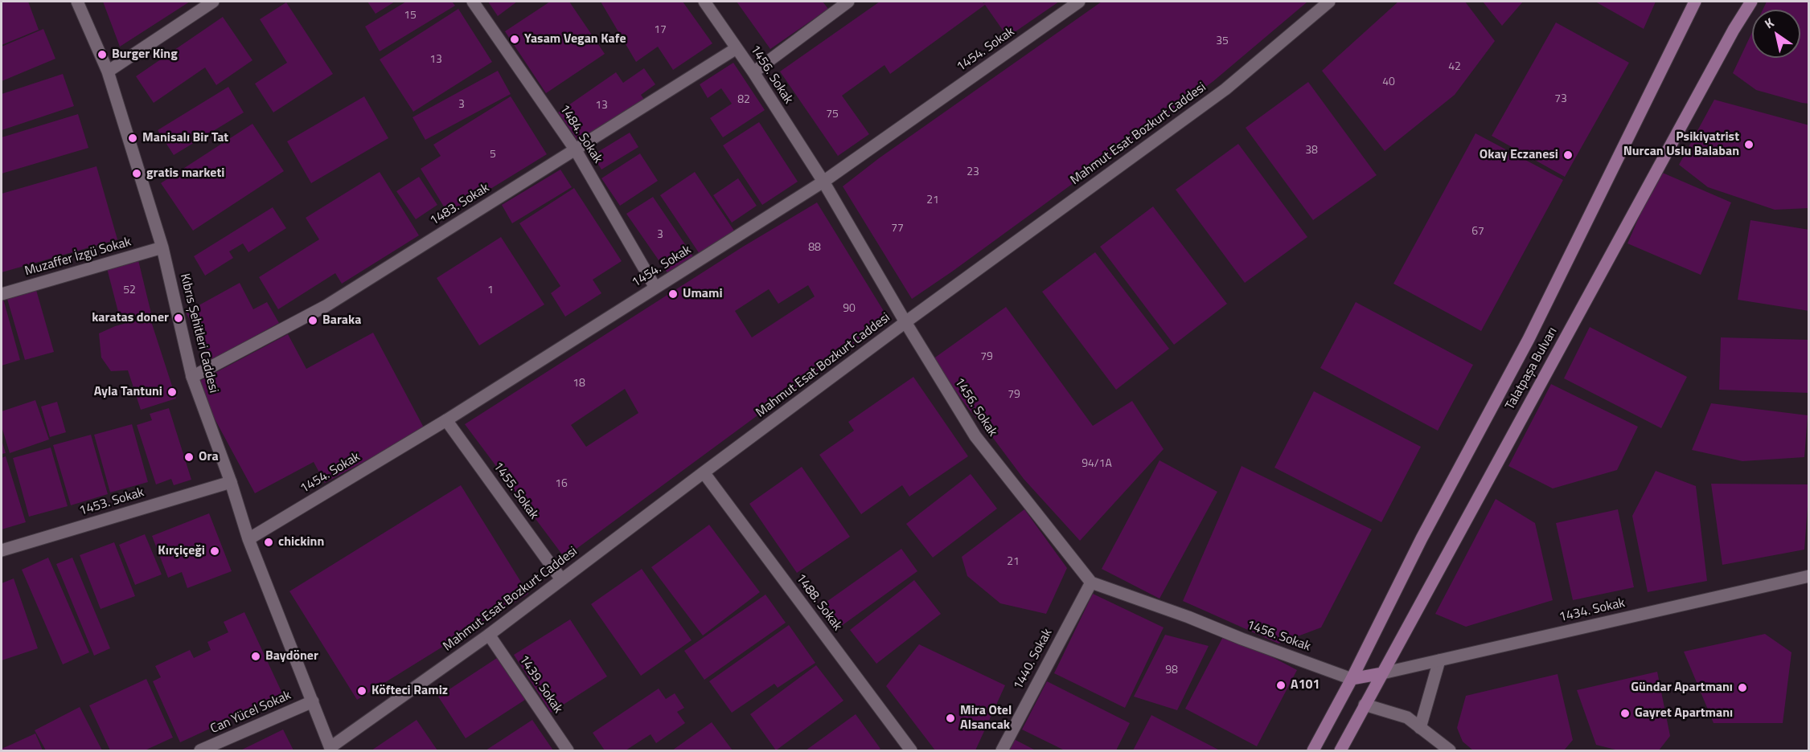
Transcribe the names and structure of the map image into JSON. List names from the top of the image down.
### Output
{
  "streets": {
    "main road": ["Talatpaşa Bulvarı"],
    "street": [
      "1454. Sokak",
      "1456. Sokak",
      "1484. Sokak",
      "Mahmut Esat Bozkurt Caddesi",
      "1483. Sokak",
      "Muzaffer İzgü Sokak",
      "Kıbrıs Şehitleri Caddesi",
      "1455. Sokak",
      "1453. Sokak",
      "1488. Sokak",
      "1434. Sokak",
      "1440. Sokak",
      "1439. Sokak",
      "Can Yücel Sokak"
    ]
  },
  "crossings": [
    ["1454. Sokak", "1456. Sokak"],
    ["1454. Sokak", "1484. Sokak"],
    ["1454. Sokak", "Kıbrıs Şehitleri Caddesi"],
    ["1454. Sokak", "1455. Sokak"],
    ["1456. Sokak", "Mahmut Esat Bozkurt Caddesi"],
    ["1456. Sokak", "1483. Sokak"],
    ["1456. Sokak", "Talatpaşa Bulvarı"],
    ["1456. Sokak", "1440. Sokak"],
    ["1484. Sokak", "1483. Sokak"],
    ["Mahmut Esat Bozkurt Caddesi", "Kıbrıs Şehitleri Caddesi"],
    ["Mahmut Esat Bozkurt Caddesi", "1455. Sokak"],
    ["Mahmut Esat Bozkurt Caddesi", "1488. Sokak"],
    ["Mahmut Esat Bozkurt Caddesi", "1439. Sokak"],
    ["1483. Sokak", "Kıbrıs Şehitleri Caddesi"],
    ["Muzaffer İzgü Sokak", "Kıbrıs Şehitleri Caddesi"],
    ["Kıbrıs Şehitleri Caddesi", "1453. Sokak"],
    ["Kıbrıs Şehitleri Caddesi", "Can Yücel Sokak"],
    ["Talatpaşa Bulvarı", "1434. Sokak"]
  ],
  "places": [
    "Yasam Vegan Kafe",
    "Burger King",
    "Manisalı Bir Tat",
    "Psikiyatrist Nurcan Uslu Balaban",
    "Okay Eczanesi",
    "gratis marketi",
    "Umami",
    "karatas doner",
    "Baraka",
    "Ayla Tantuni",
    "Ora",
    "chickinn",
    "Kırçiçeği",
    "Baydöner",
    "A101",
    "Gündar Apartmanı",
    "Köfteci Ramiz",
    "Gayret Apartmanı",
    "Mira Otel Alsancak"
  ],
  "house_numbers": [
    "15",
    "17",
    "35",
    "13",
    "42",
    "40",
    "73",
    "82",
    "3",
    "13",
    "75",
    "38",
    "5",
    "23",
    "21",
    "77",
    "67",
    "3",
    "88",
    "52",
    "1",
    "90",
    "79",
    "18",
    "79",
    "94/1A",
    "16",
    "21",
    "98"
  ],
  "north": "top left"
}
